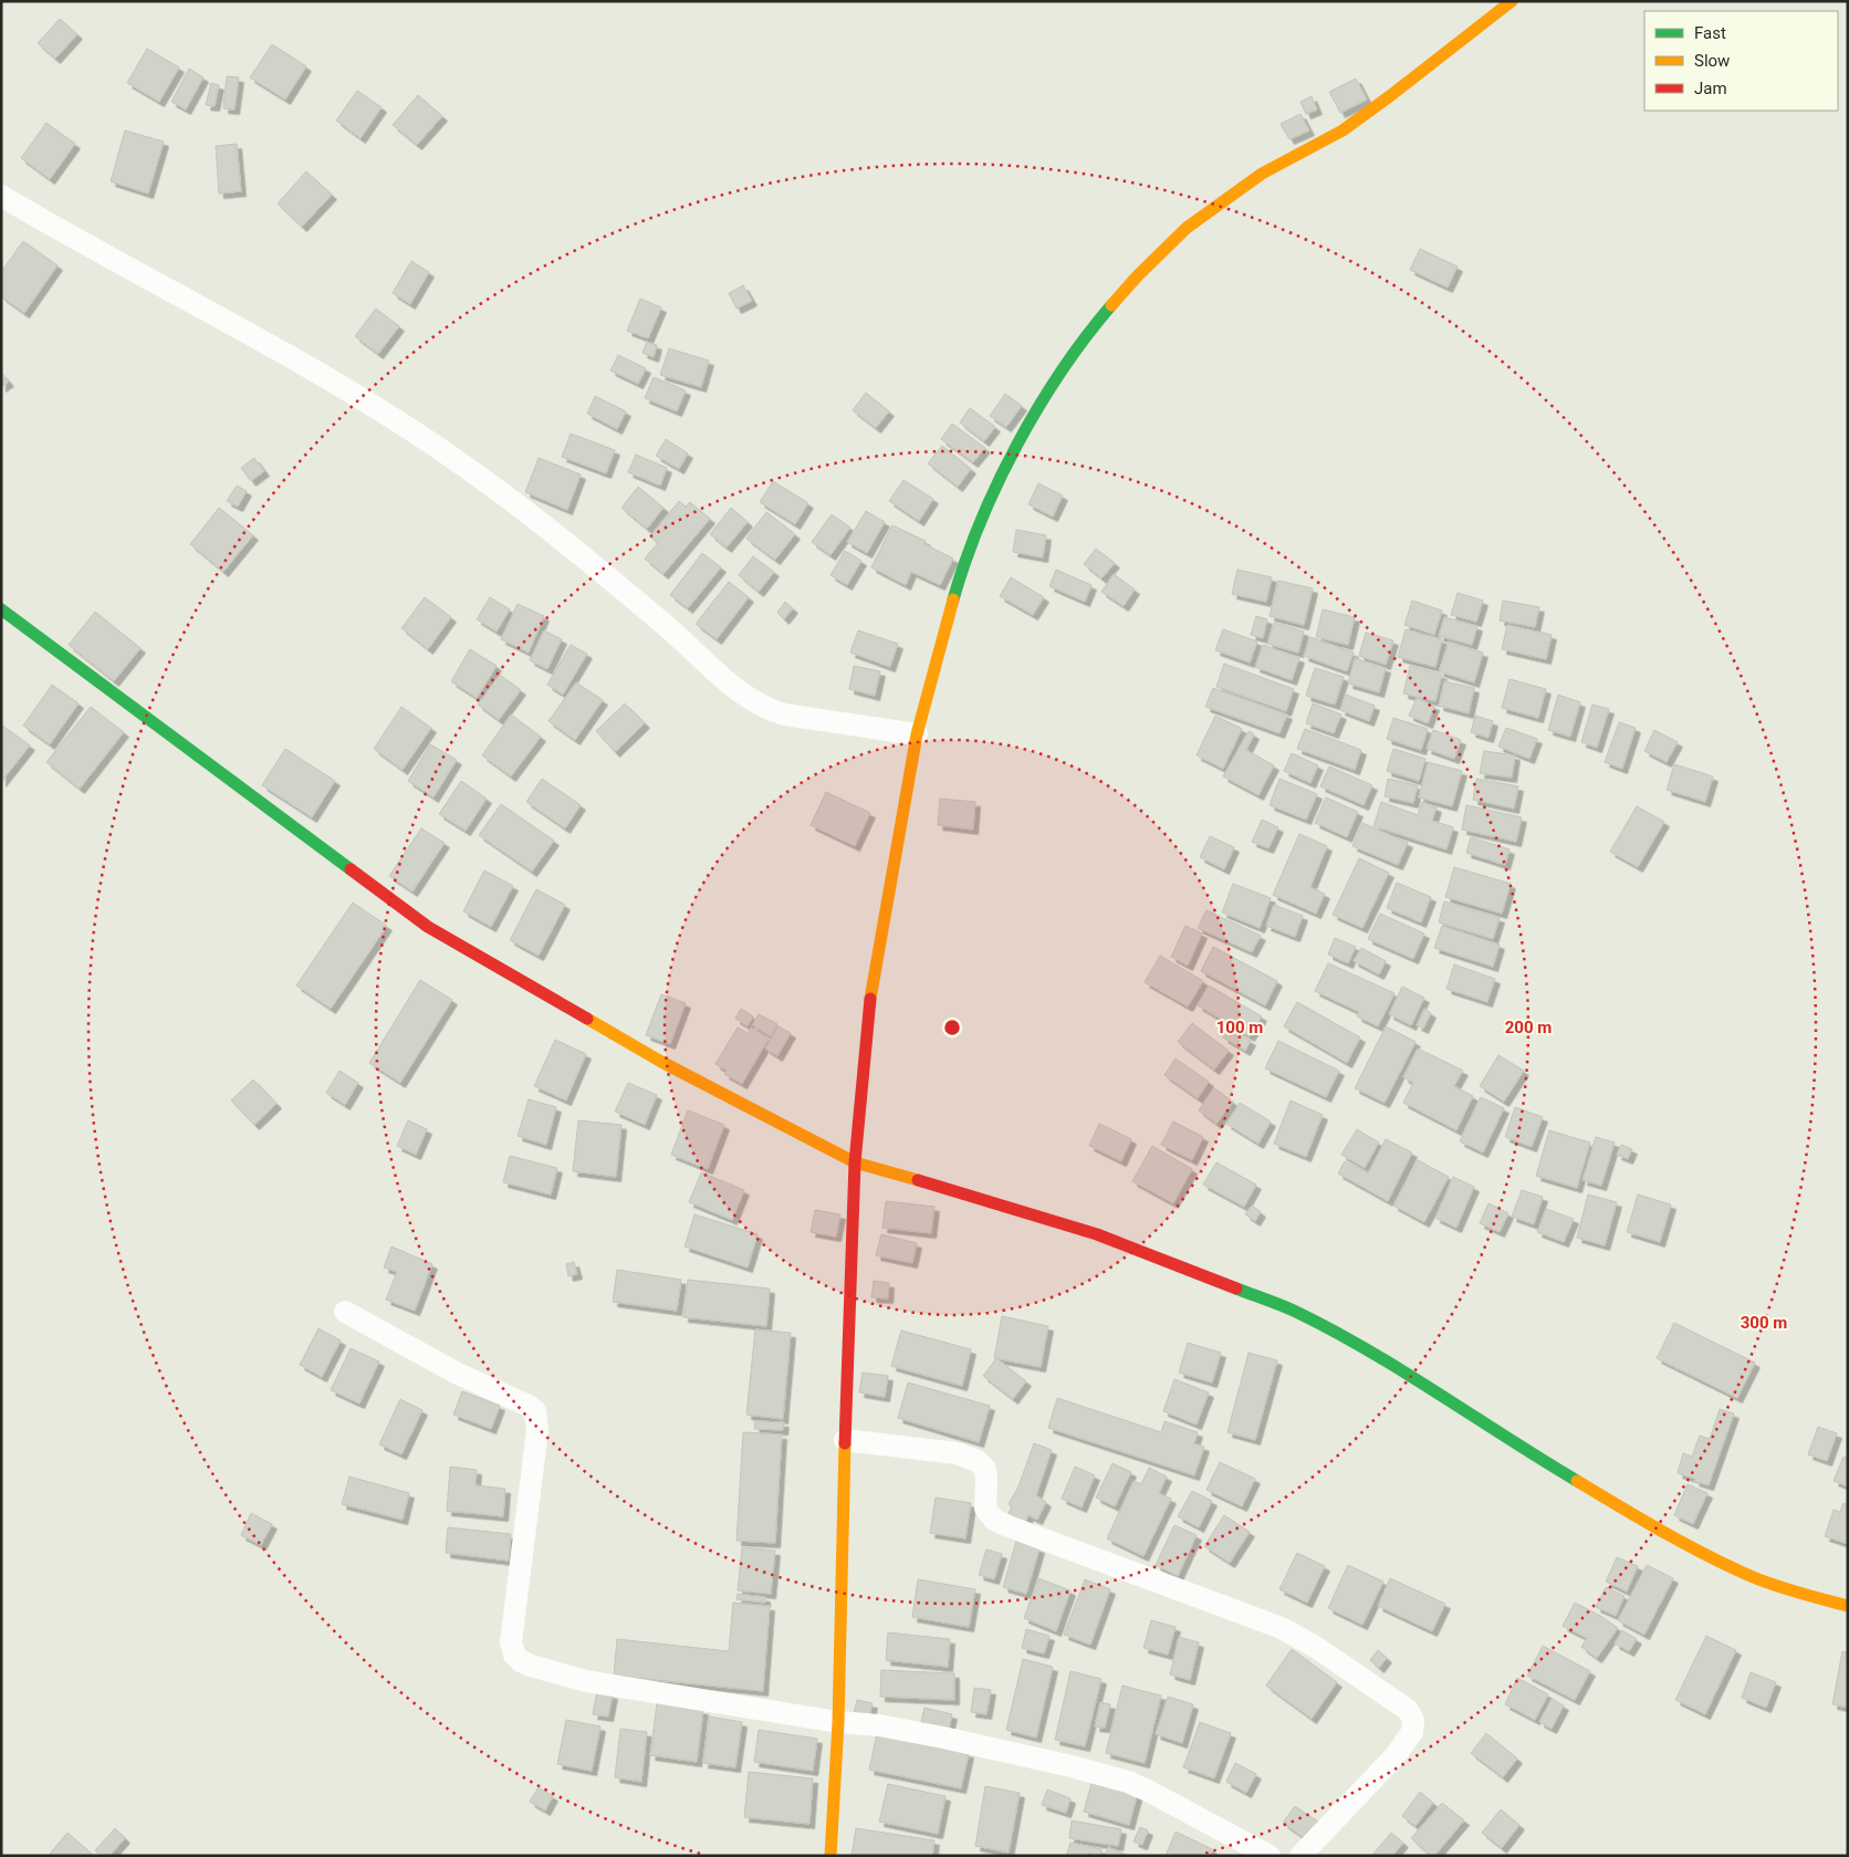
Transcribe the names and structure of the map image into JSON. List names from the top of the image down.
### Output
{
  "legend": ["Fast", "Slow", "Jam"],
  "rings": ["100 m", "200 m", "300 m"]
}
